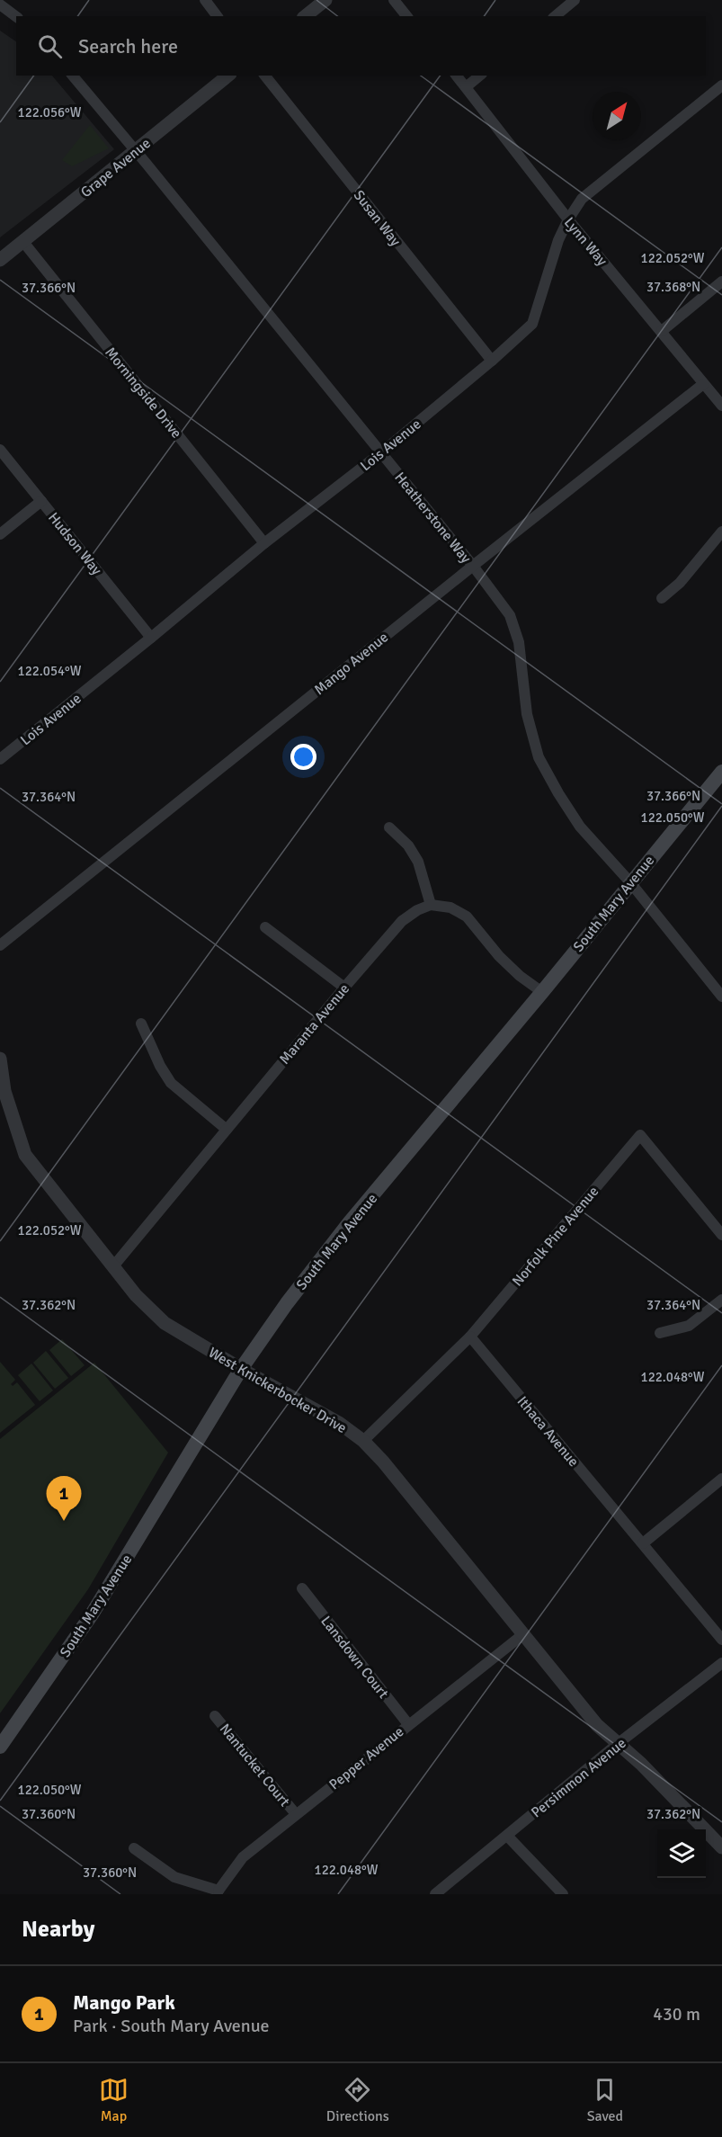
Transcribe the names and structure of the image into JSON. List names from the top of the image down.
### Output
{
  "streets": {
    "main road": ["South Mary Avenue"],
    "street": [
      "Grape Avenue",
      "Susan Way",
      "Lynn Way",
      "Morningside Drive",
      "Lois Avenue",
      "Heatherstone Way",
      "Hudson Way",
      "Mango Avenue",
      "Maranta Avenue",
      "Norfolk Pine Avenue",
      "West Knickerbocker Drive",
      "Ithaca Avenue",
      "Lansdown Court",
      "Pepper Avenue",
      "Nantucket Court",
      "Persimmon Avenue"
    ]
  },
  "crossings": [
    ["Grape Avenue", "Morningside Drive"],
    ["Grape Avenue", "Heatherstone Way"],
    ["Susan Way", "Lois Avenue"],
    ["Lynn Way", "Lois Avenue"],
    ["Lynn Way", "Mango Avenue"],
    ["Morningside Drive", "Lois Avenue"],
    ["Lois Avenue", "Heatherstone Way"],
    ["Lois Avenue", "Hudson Way"],
    ["Heatherstone Way", "Mango Avenue"],
    ["Heatherstone Way", "South Mary Avenue"],
    ["South Mary Avenue", "West Knickerbocker Drive"],
    ["Maranta Avenue", "West Knickerbocker Drive"],
    ["Norfolk Pine Avenue", "Ithaca Avenue"],
    ["West Knickerbocker Drive", "Pepper Avenue"],
    ["West Knickerbocker Drive", "Persimmon Avenue"],
    ["Lansdown Court", "Pepper Avenue"],
    ["Pepper Avenue", "Nantucket Court"]
  ],
  "north": "top right",
  "page": {
    "search": "Search here",
    "pins": "1",
    "heading": "Nearby",
    "list": [
      {
        "mark": "1",
        "name": "Mango Park",
        "note": "Park · South Mary Avenue",
        "value": "430 m"
      }
    ],
    "nav": ["Map", "Directions", "Saved"]
  },
  "coordinates": [
    "122.056°W",
    "122.052°W",
    "37.368°N",
    "37.366°N",
    "122.054°W",
    "37.364°N",
    "122.050°W",
    "37.362°N",
    "122.048°W",
    "37.360°N"
  ]
}
